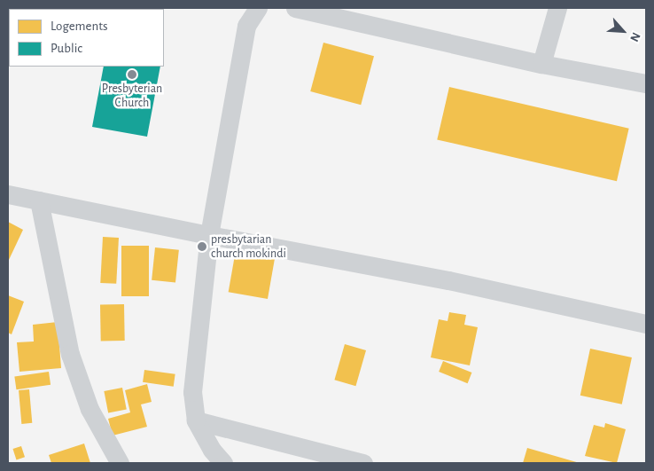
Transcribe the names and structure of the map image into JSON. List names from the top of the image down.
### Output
{
  "places": ["Presbyterian Church", "presbytarian church mokindi"],
  "legend": ["Logements", "Public"],
  "north": "bottom right"
}
